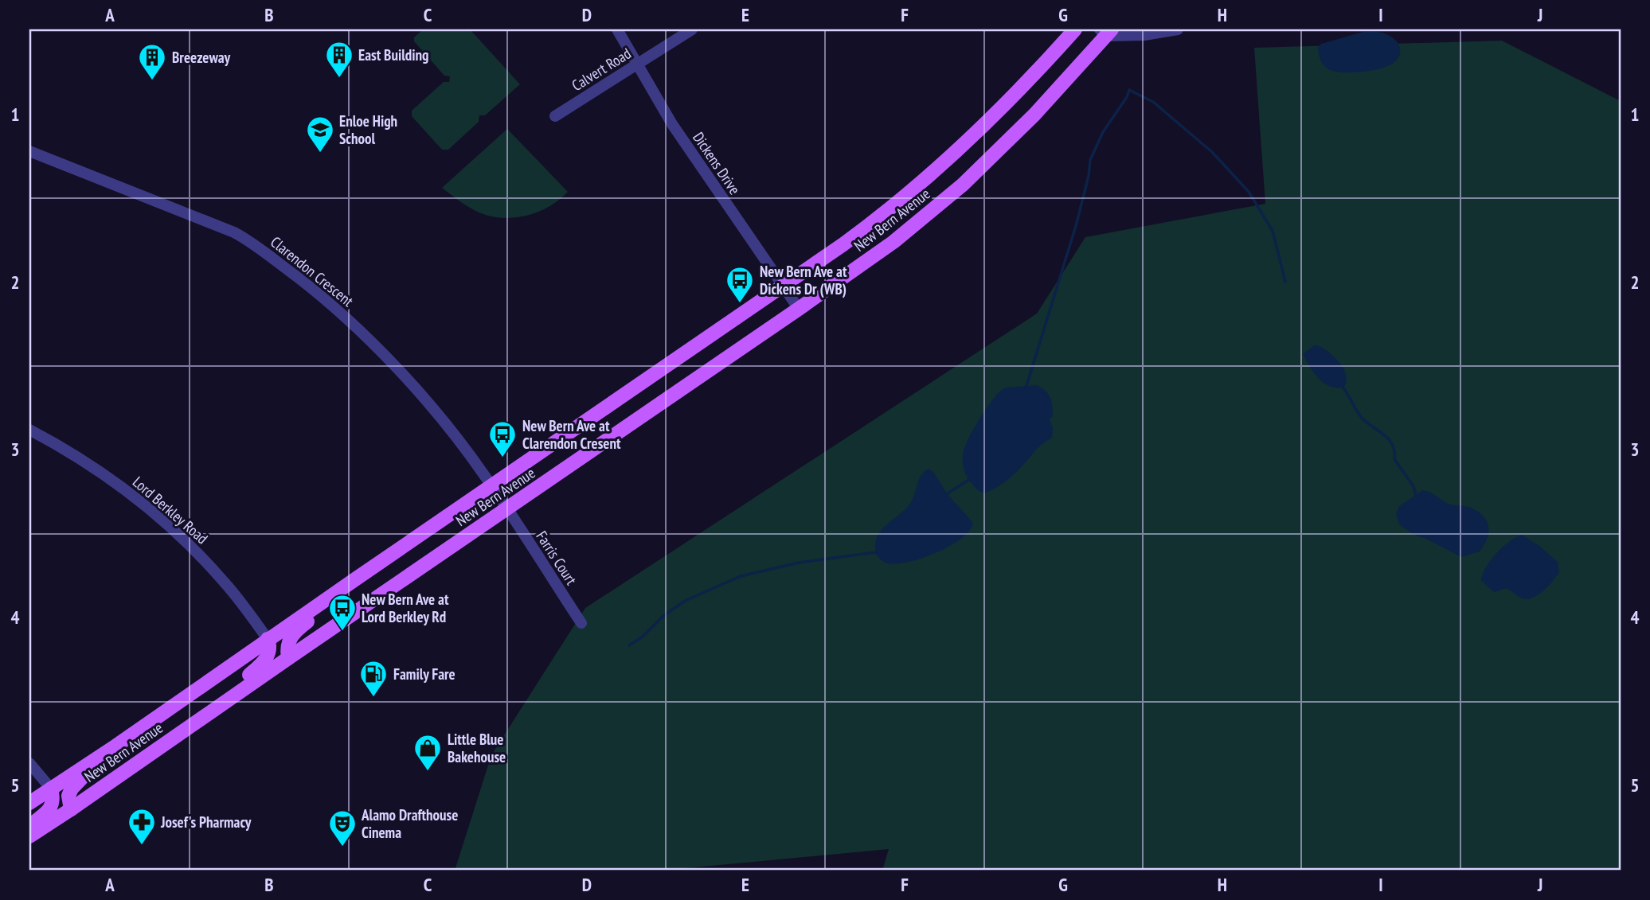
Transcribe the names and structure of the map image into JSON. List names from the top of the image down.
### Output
{
  "streets": {
    "main road": ["New Bern Avenue"],
    "street": [
      "Calvert Road",
      "Dickens Drive",
      "Clarendon Crescent",
      "Lord Berkley Road",
      "Farris Court"
    ]
  },
  "crossings": [
    ["Calvert Road", "Dickens Drive"],
    ["Dickens Drive", "New Bern Avenue"],
    ["New Bern Avenue", "Clarendon Crescent"],
    ["New Bern Avenue", "Lord Berkley Road"],
    ["New Bern Avenue", "Farris Court"],
    ["Clarendon Crescent", "Farris Court"]
  ],
  "places": {
    "building": ["East Building", "Breezeway"],
    "school or university": ["Enloe High School"],
    "bus stop": ["New Bern Ave at Dickens Dr (WB)", "New Bern Ave at Clarendon Cresent", "New Bern Ave at Lord Berkley Rd"],
    "fuel station": ["Family Fare"],
    "shop": ["Little Blue Bakehouse"],
    "pharmacy": ["Josef's Pharmacy"],
    "theatre": ["Alamo Drafthouse Cinema"]
  },
  "grid": {
    "columns": [
      "A",
      "B",
      "C",
      "D",
      "E",
      "F",
      "G",
      "H",
      "I",
      "J"
    ],
    "rows": [
      "1",
      "2",
      "3",
      "4",
      "5"
    ]
  }
}
